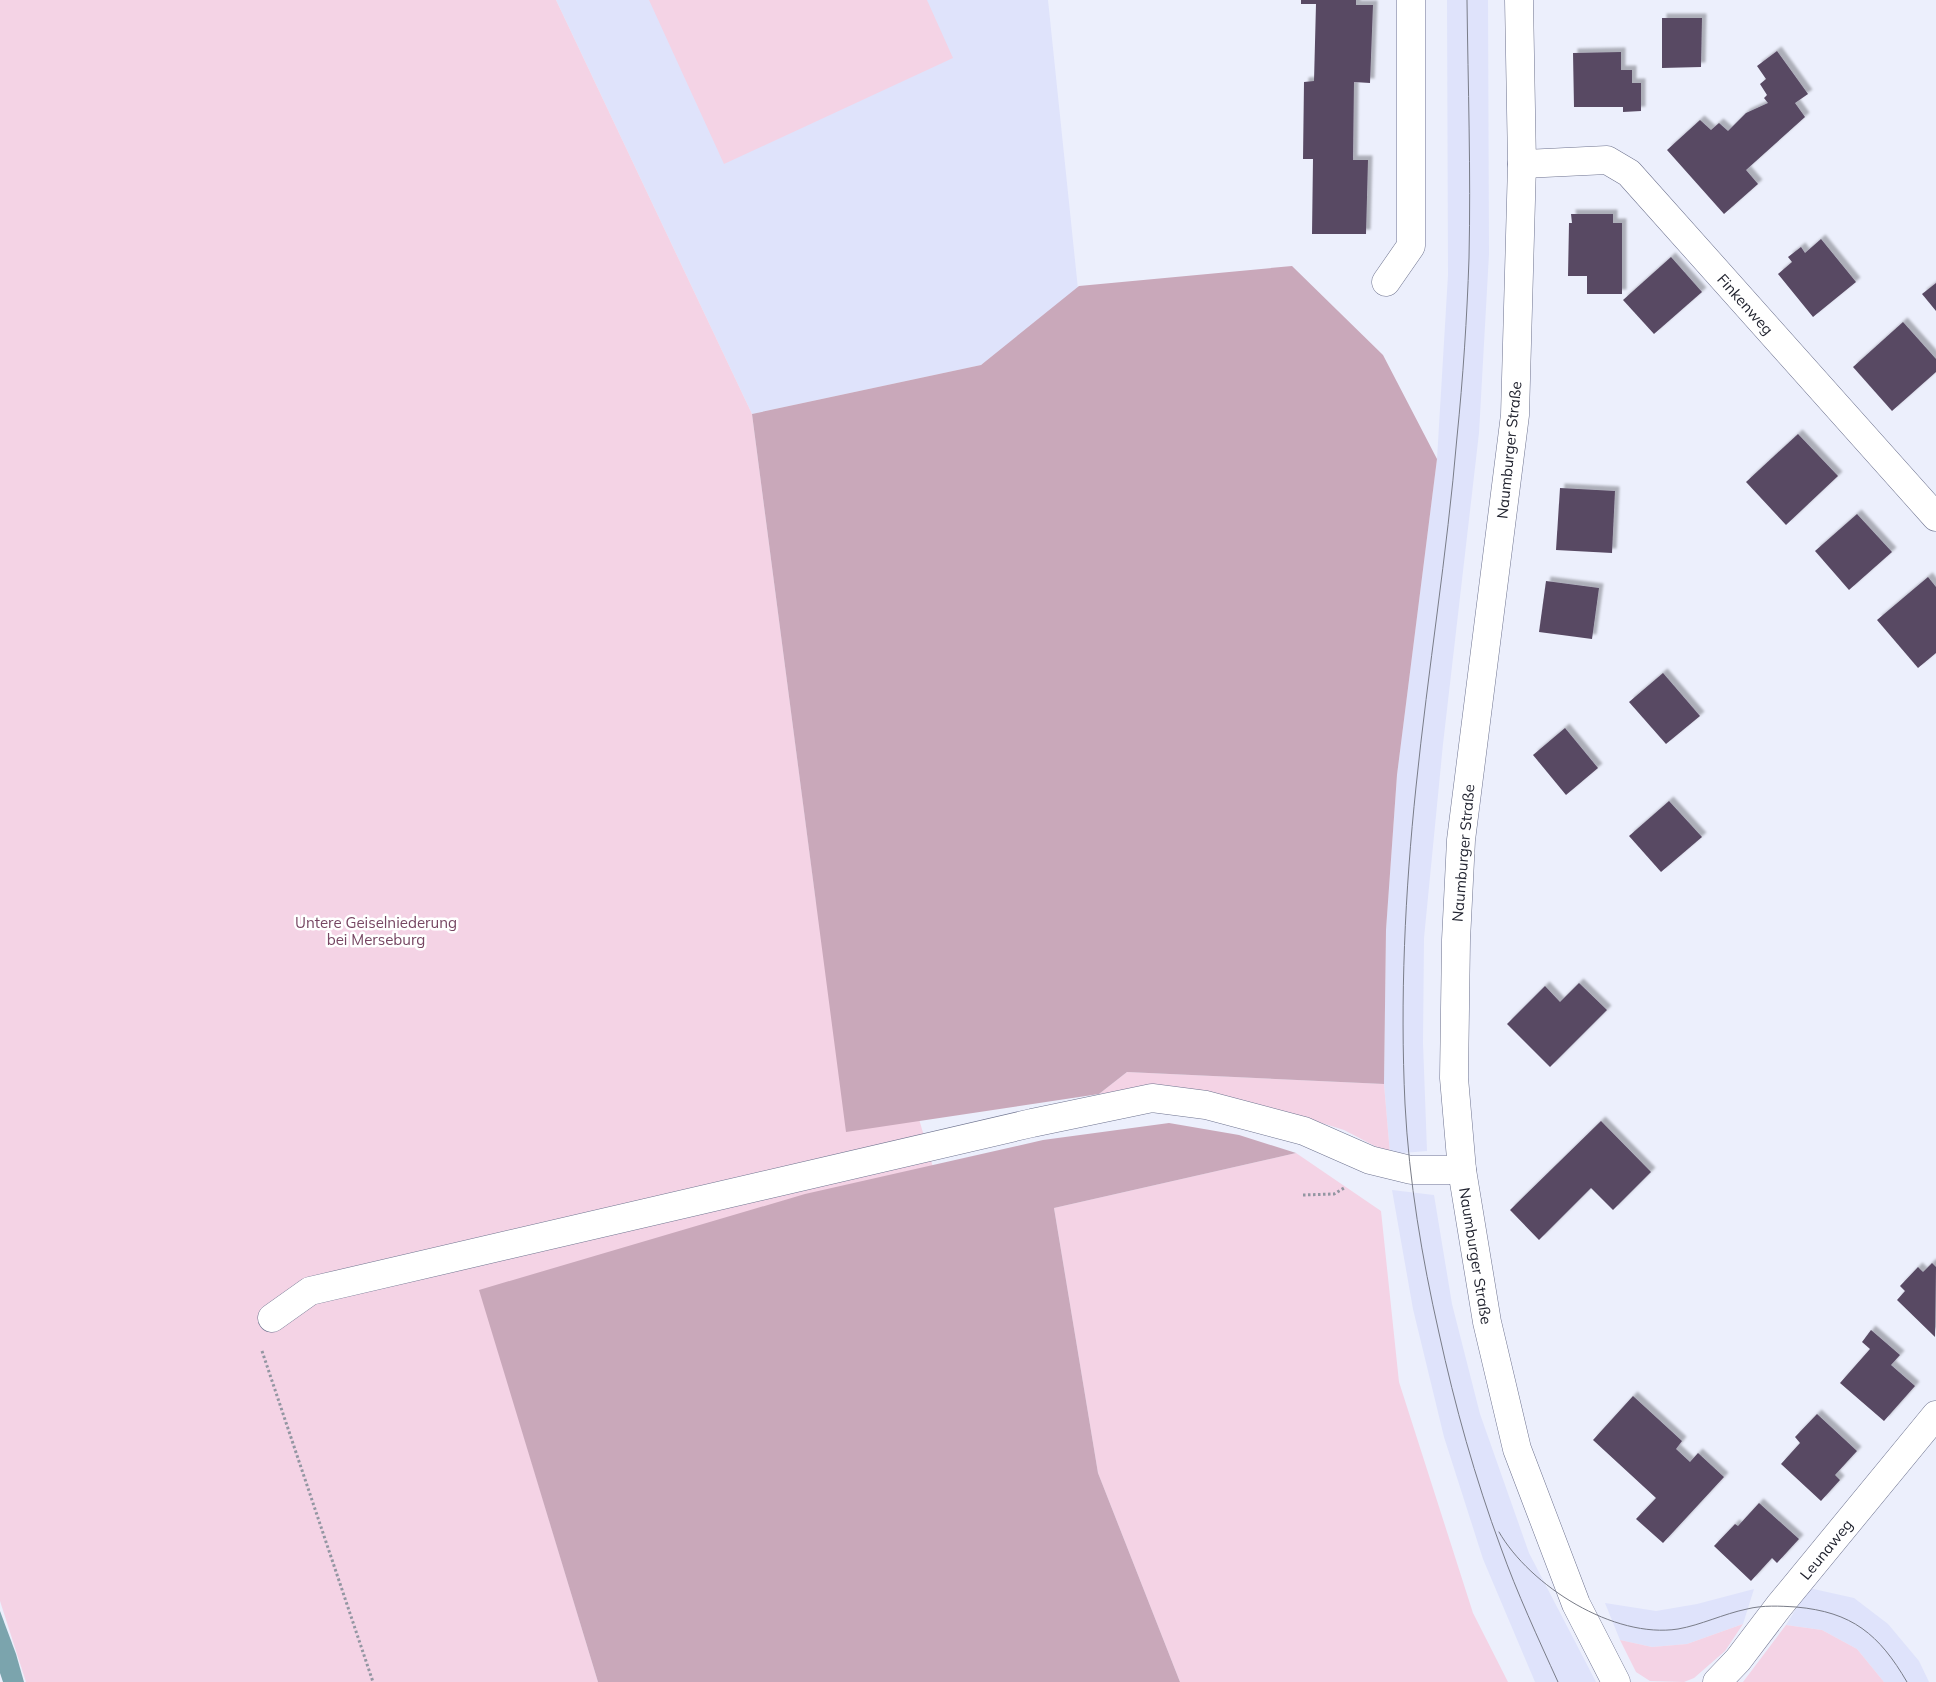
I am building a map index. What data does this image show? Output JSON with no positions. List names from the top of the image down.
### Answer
{
  "streets": {
    "street": ["Finkenweg", "Naumburger Straße", "Leunaweg"]
  },
  "crossings": [
    ["Finkenweg", "Naumburger Straße"]
  ],
  "parks": ["Untere Geiselniederung bei Merseburg"]
}
